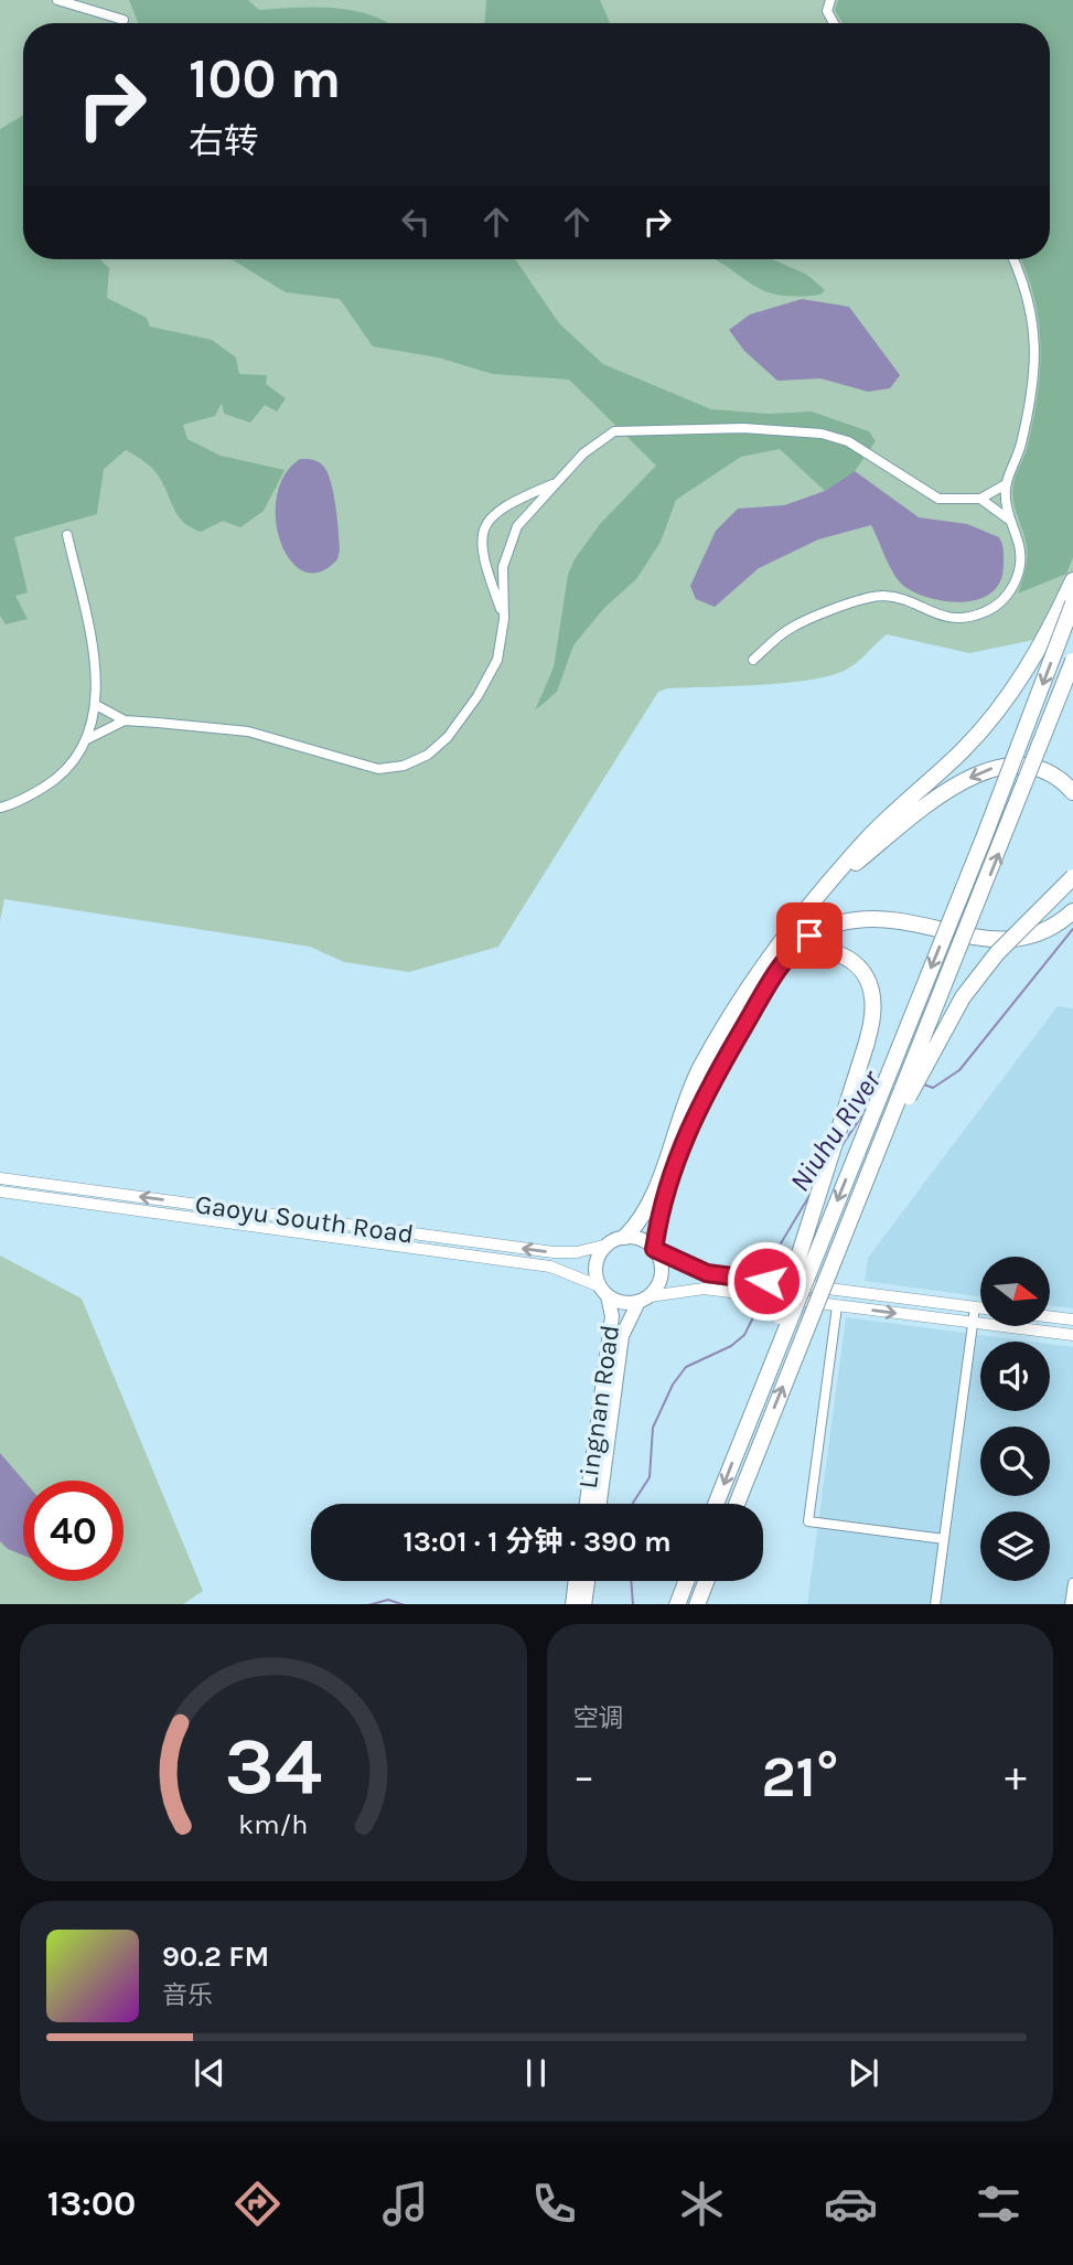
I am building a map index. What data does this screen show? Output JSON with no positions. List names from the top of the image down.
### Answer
{
  "streets": {
    "main road": ["Lingnan Road"],
    "street": ["Gaoyu South Road"]
  },
  "crossings": [
    ["Gaoyu South Road", "Lingnan Road"]
  ],
  "water": ["Niuhu River"],
  "north": "right",
  "page": {
    "turn": ["100 m", "右转"],
    "limit": "40",
    "trip": "13:01 · 1 分钟 · 390 m",
    "tile": "空调",
    "heat": ["−", "21°", "+"],
    "song": ["90.2 FM", "音乐"],
    "tabs": "13:00",
    "gauge": ["34", "km/h"]
  }
}
